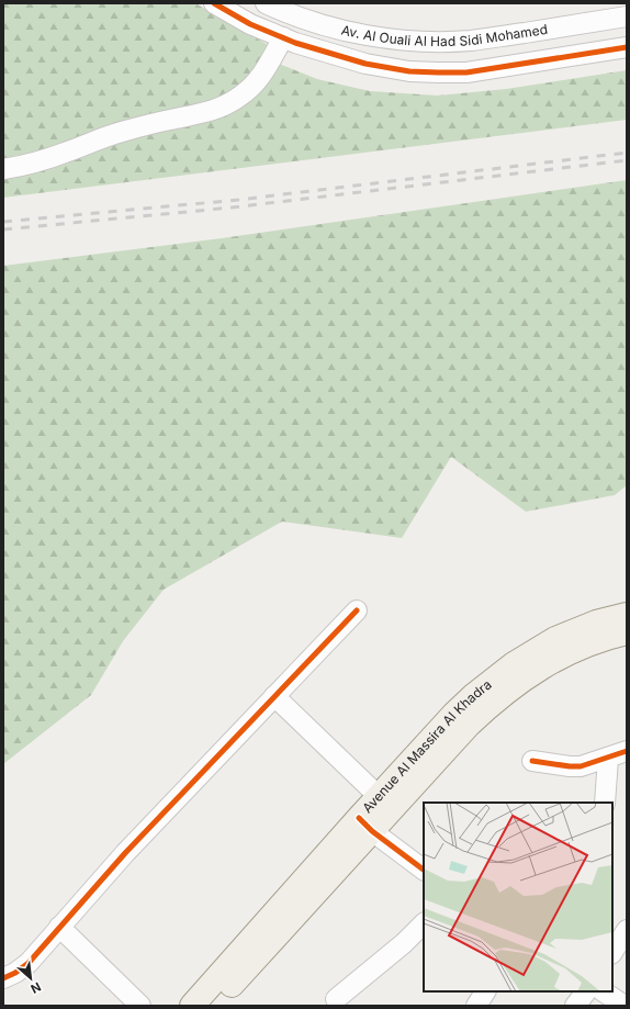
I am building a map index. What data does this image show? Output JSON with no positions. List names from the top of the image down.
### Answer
{
  "streets": {
    "main road": ["Avenue Al Massira Al Khadra"],
    "street": ["Av. Al Ouali Al Had Sidi Mohamed"]
  },
  "north": "bottom right"
}
